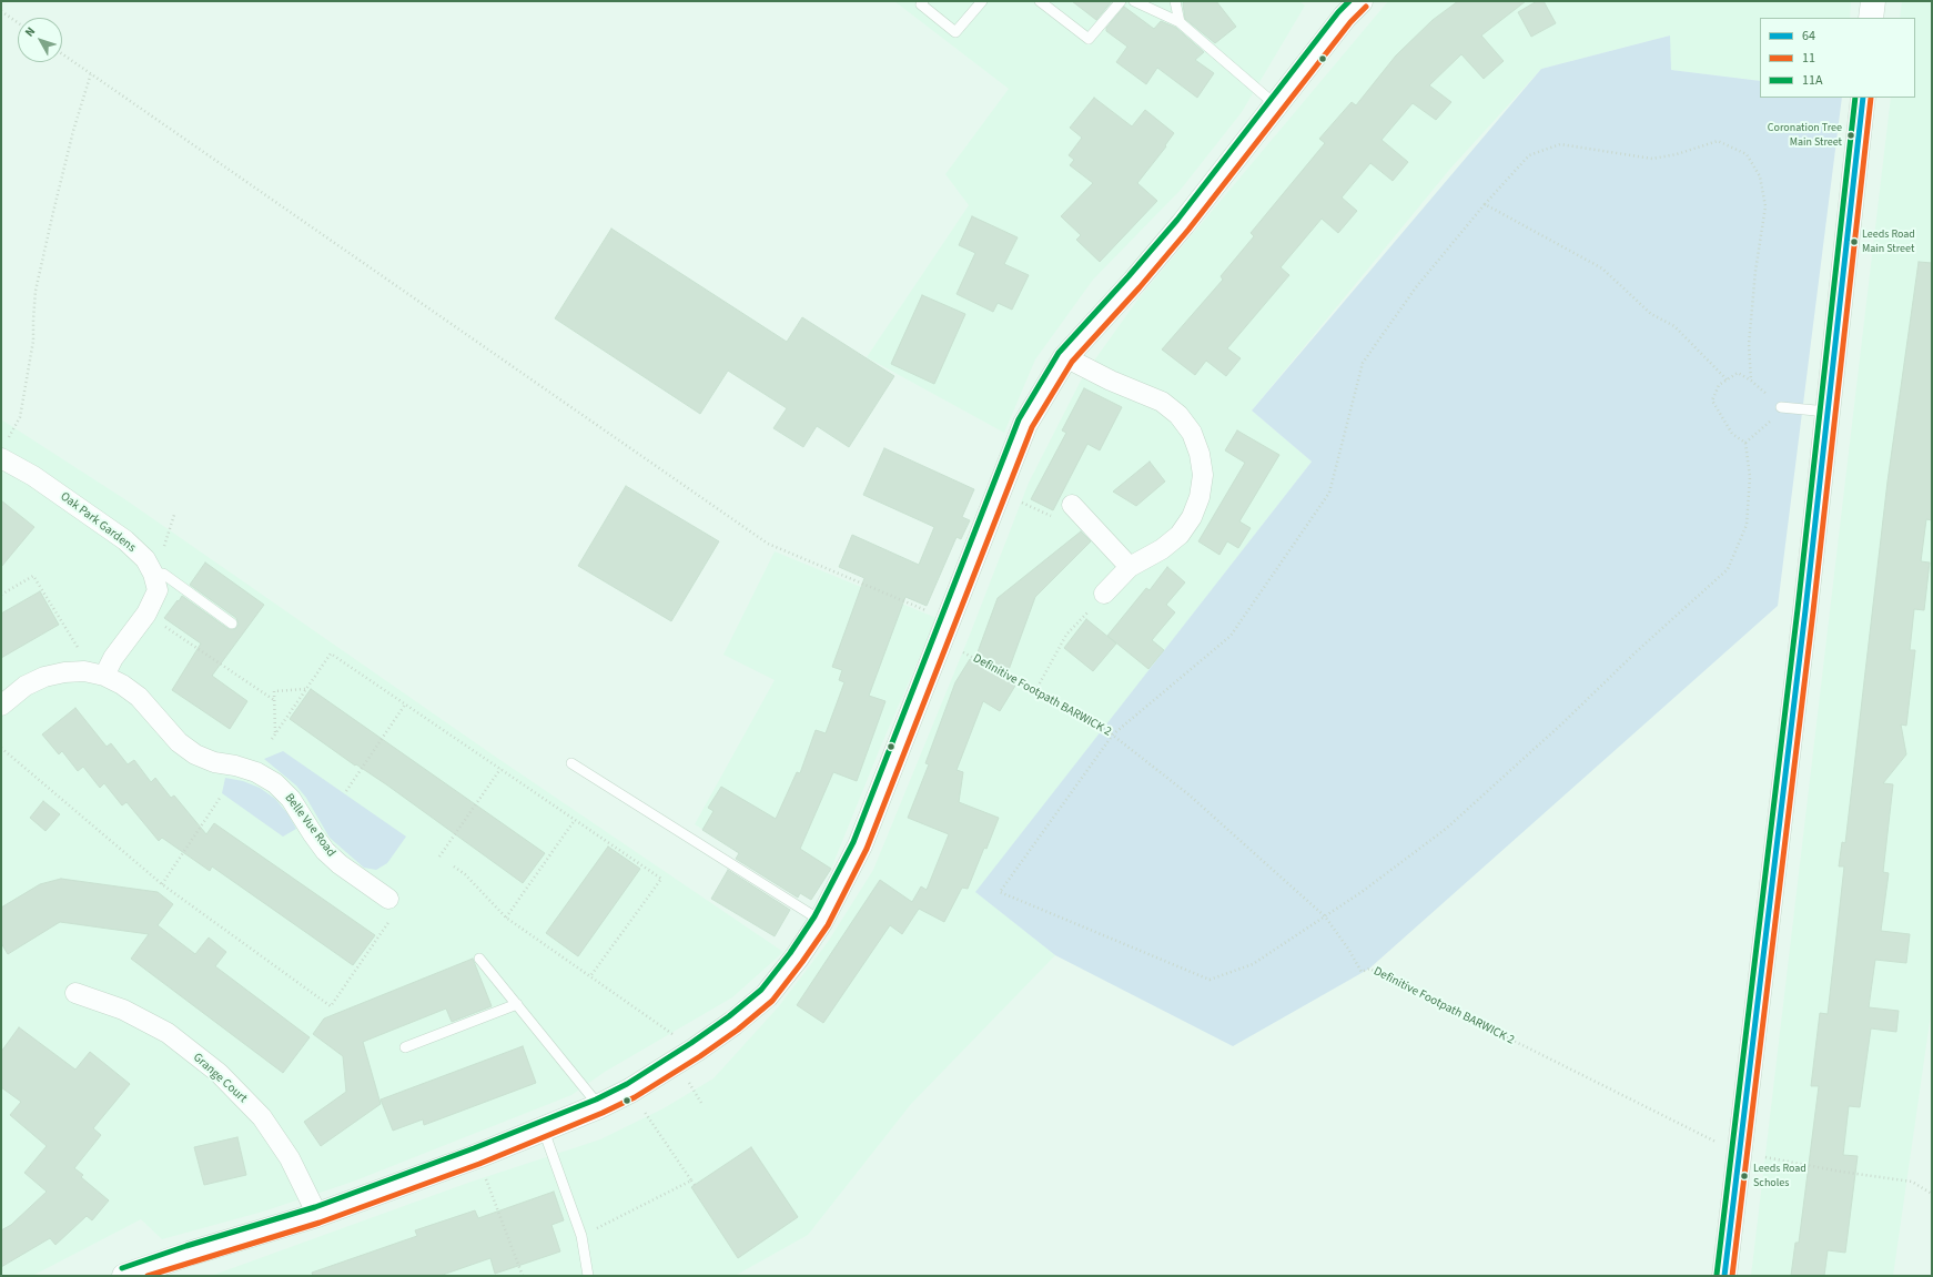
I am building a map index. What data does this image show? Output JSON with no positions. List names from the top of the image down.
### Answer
{
  "streets": {
    "street": ["Oak Park Gardens", "Belle Vue Road", "Grange Court"],
    "path": ["Definitive Footpath BARWICK 2"]
  },
  "places": ["Coronation Tree Main Street", "Leeds Road Main Street", "Leeds Road Scholes"],
  "lines": ["transit line 11A", "transit line 11", "transit line 64"],
  "legend": ["64", "11", "11A"],
  "north": "top left"
}
